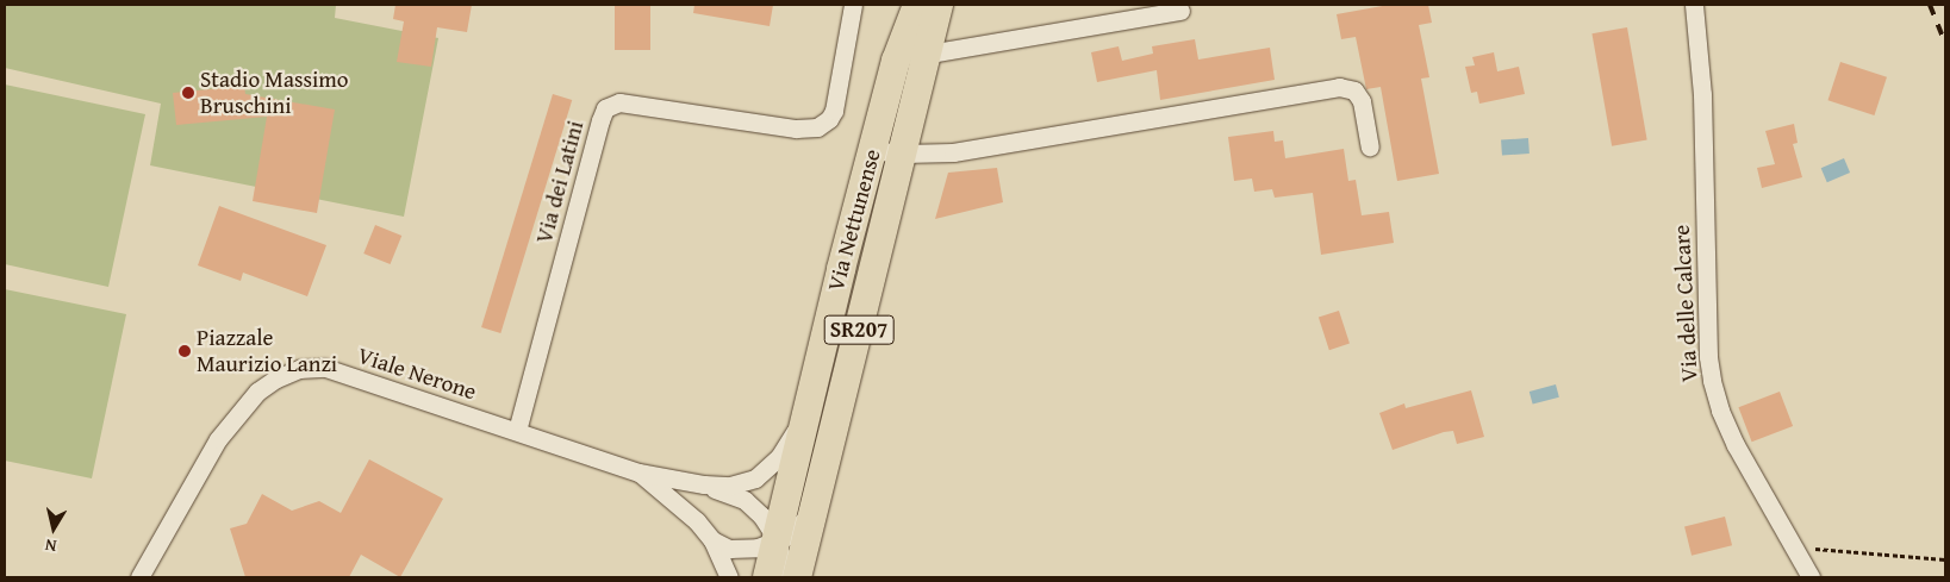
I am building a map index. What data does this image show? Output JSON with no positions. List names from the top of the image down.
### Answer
{
  "streets": {
    "main road": ["Via Nettunense", "SR207"],
    "street": ["Via dei Latini", "Via delle Calcare", "Viale Nerone"]
  },
  "crossings": [
    ["Via dei Latini", "Viale Nerone"],
    ["Via Nettunense", "Viale Nerone"]
  ],
  "places": ["Stadio Massimo Bruschini", "Piazzale Maurizio Lanzi"],
  "north": "bottom"
}
